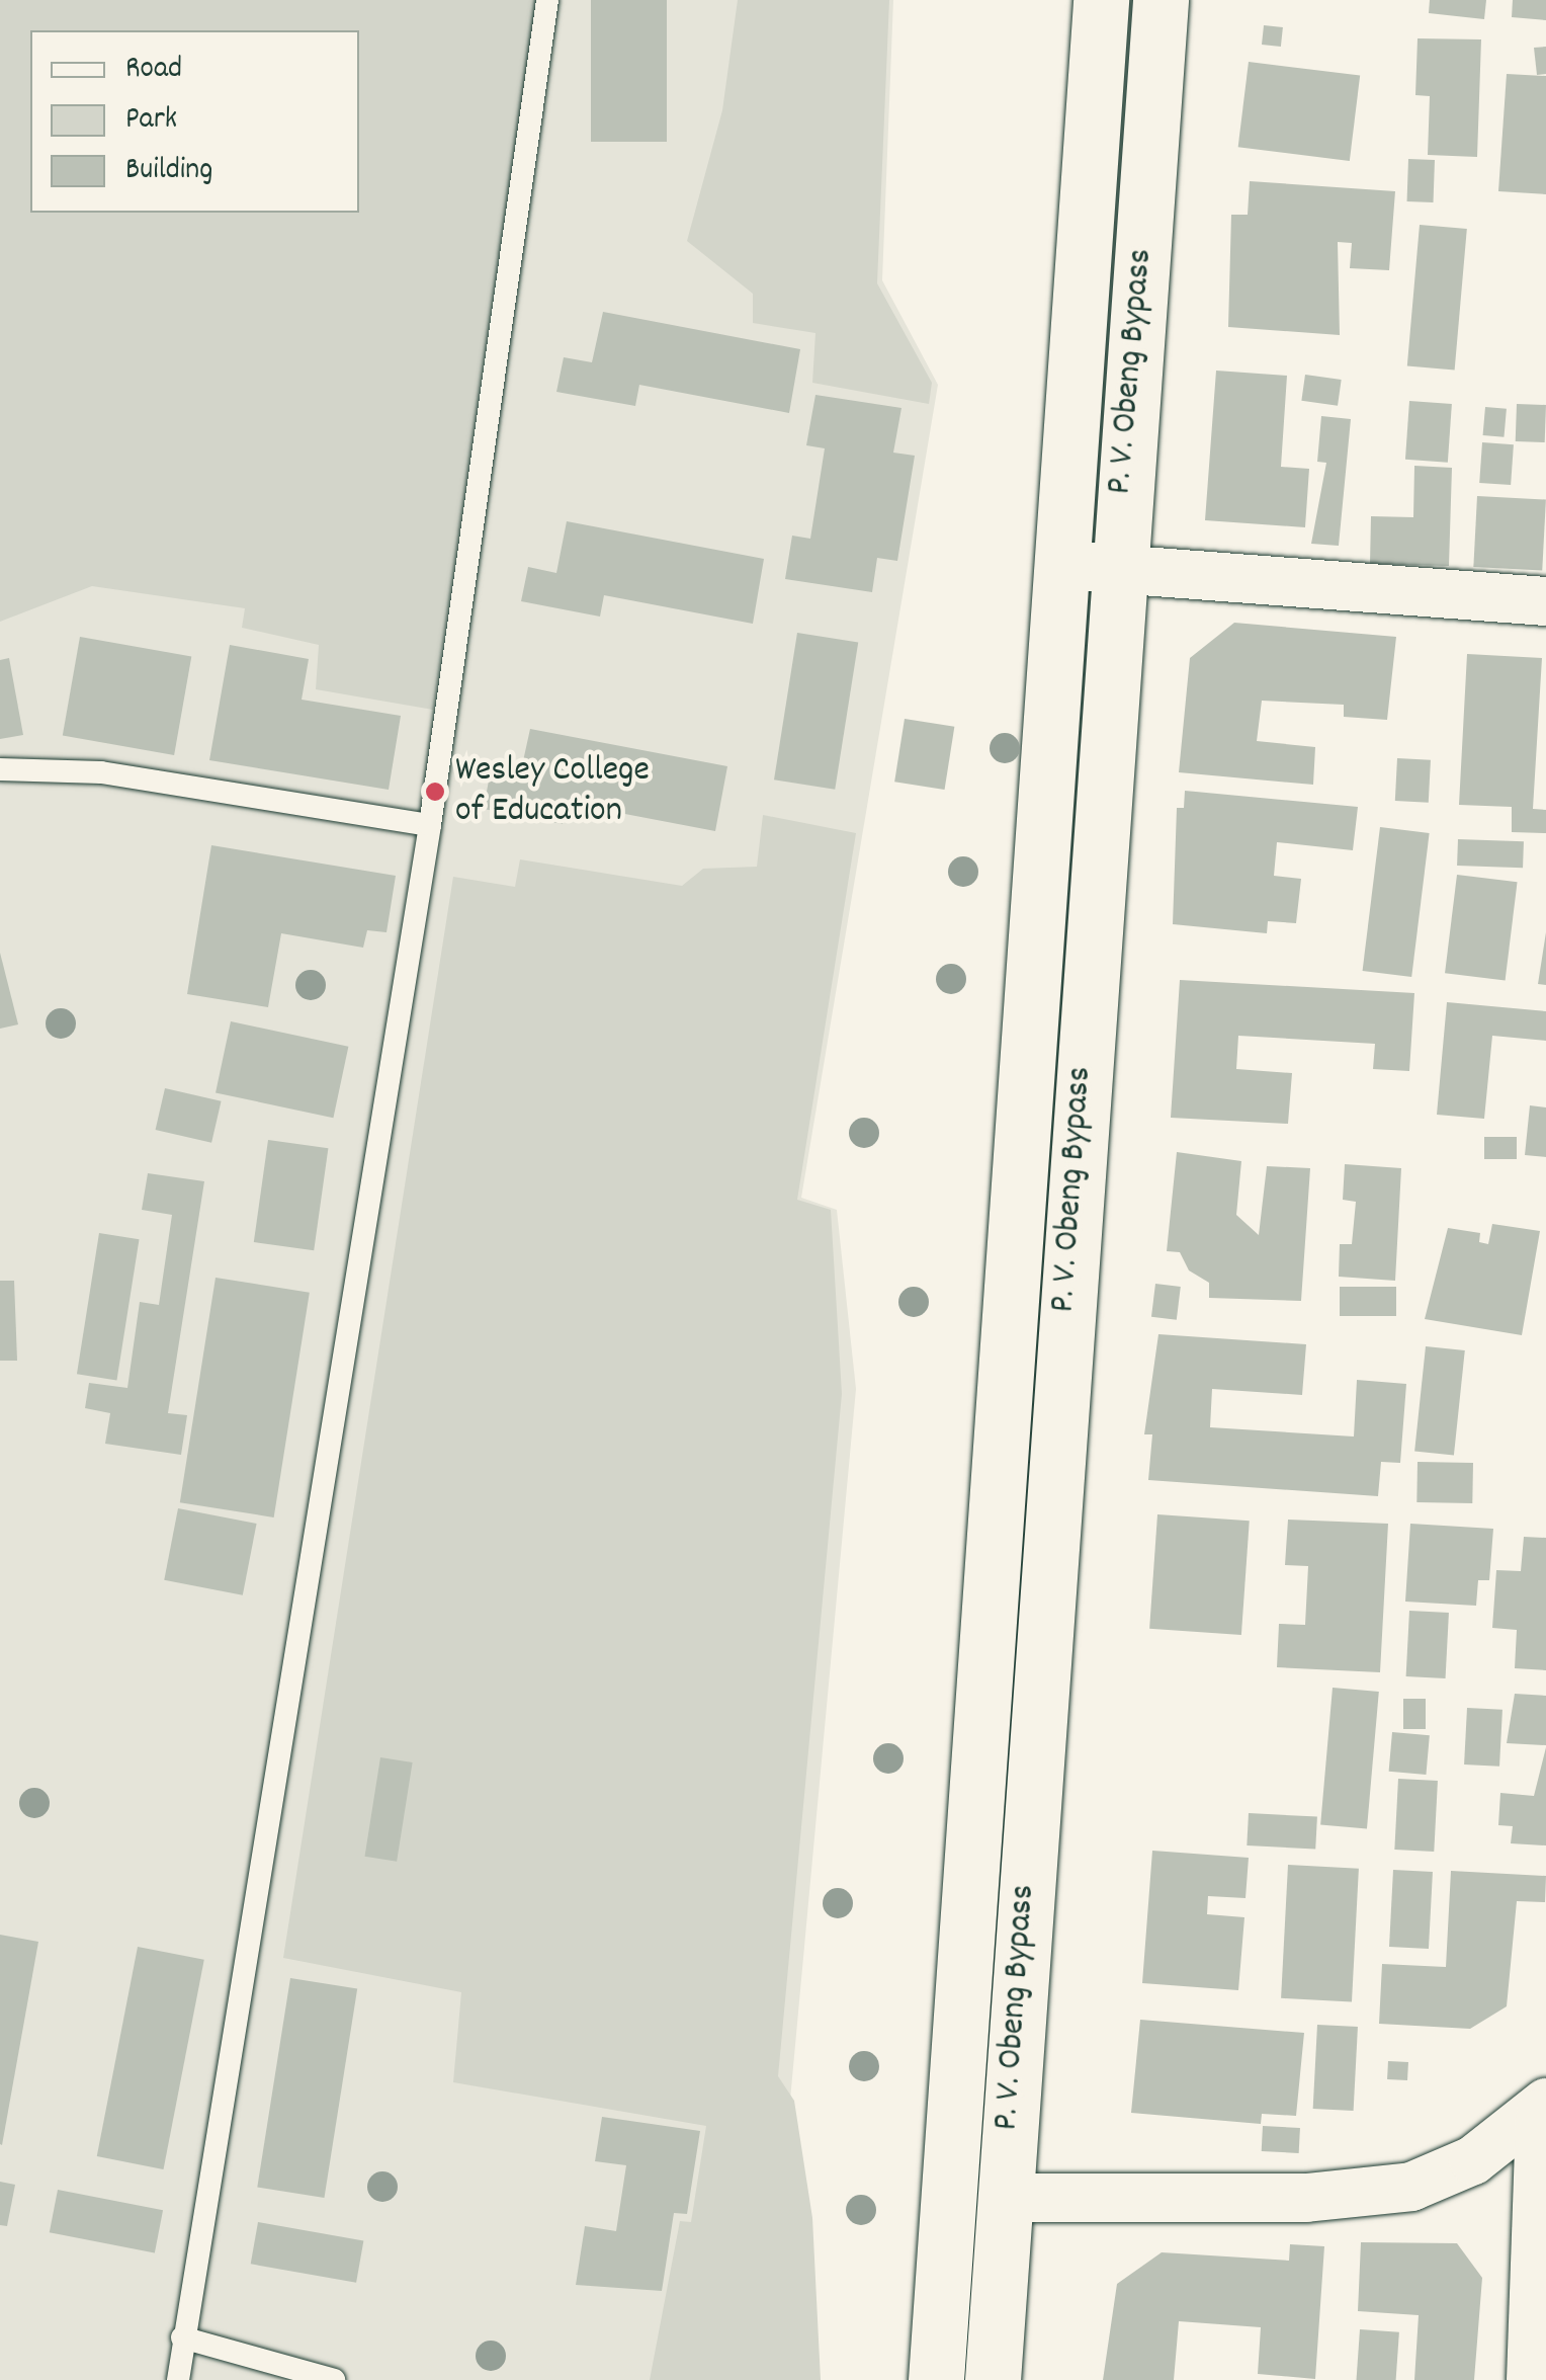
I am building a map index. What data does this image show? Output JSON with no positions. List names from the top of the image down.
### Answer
{
  "streets": {
    "highway": ["P. V. Obeng Bypass"]
  },
  "places": ["Wesley College of Education"],
  "legend": ["Road", "Park", "Building"]
}
